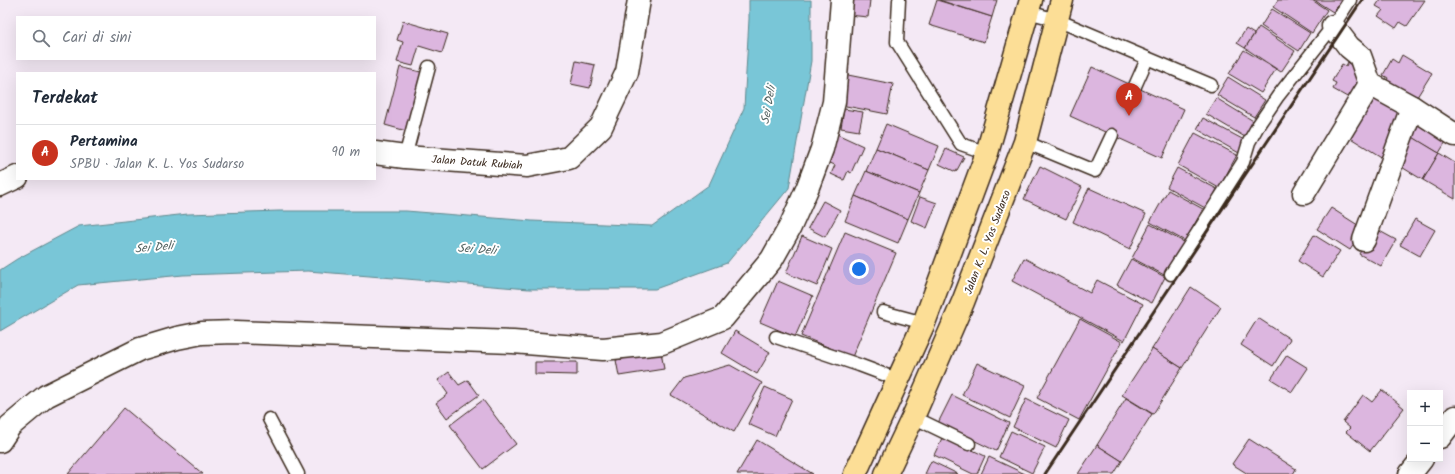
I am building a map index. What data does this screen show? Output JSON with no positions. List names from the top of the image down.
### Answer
{
  "streets": {
    "highway": ["Jalan K. L. Yos Sudarso"],
    "street": ["Jalan Datuk Rubiah"]
  },
  "water": ["Sei Deli"],
  "page": {
    "search": "Cari di sini",
    "heading": "Terdekat",
    "pins": "A",
    "list": [
      {
        "mark": "A",
        "name": "Pertamina",
        "note": "SPBU · Jalan K. L. Yos Sudarso",
        "value": "90 m"
      }
    ],
    "map_buttons": ["+", "−"]
  }
}
